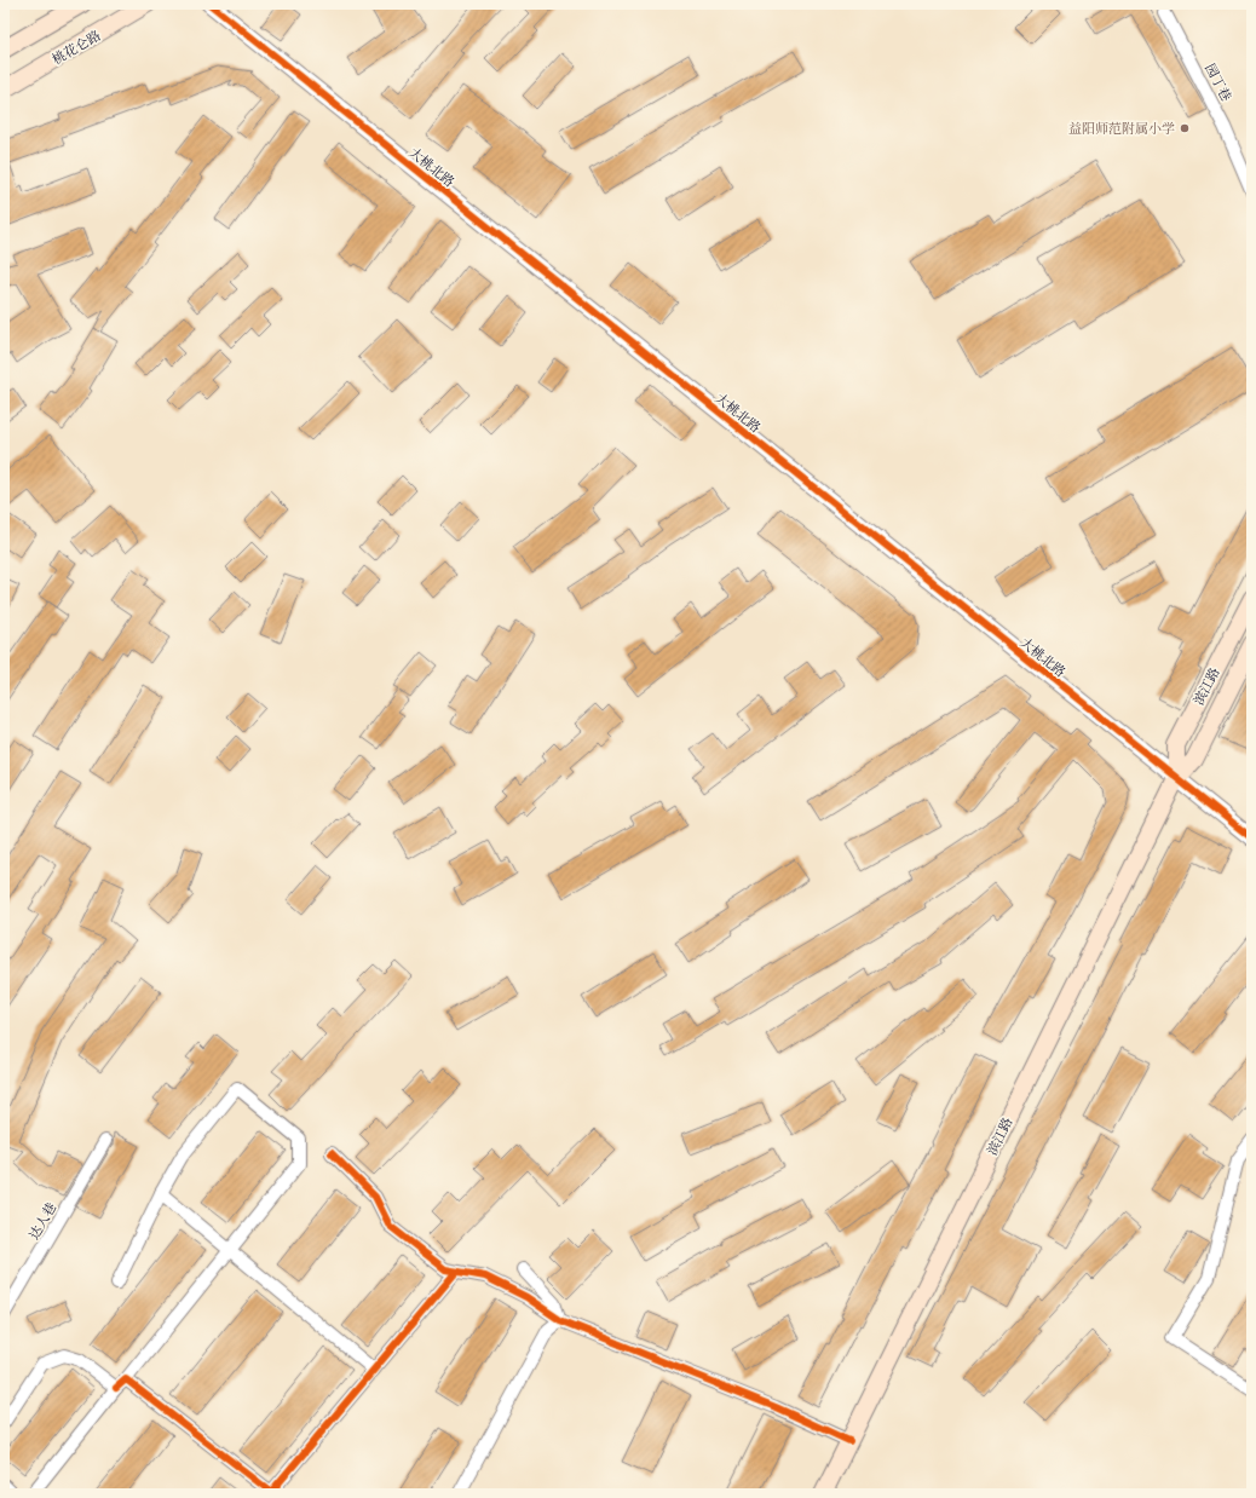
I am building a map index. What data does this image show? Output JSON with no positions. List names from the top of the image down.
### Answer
{
  "streets": {
    "main road": ["桃花仑路", "滨江路"],
    "street": ["园丁巷", "大桃北路", "达人巷"]
  },
  "crossings": [
    ["大桃北路", "滨江路"]
  ],
  "places": ["益阳师范附属小学"]
}
